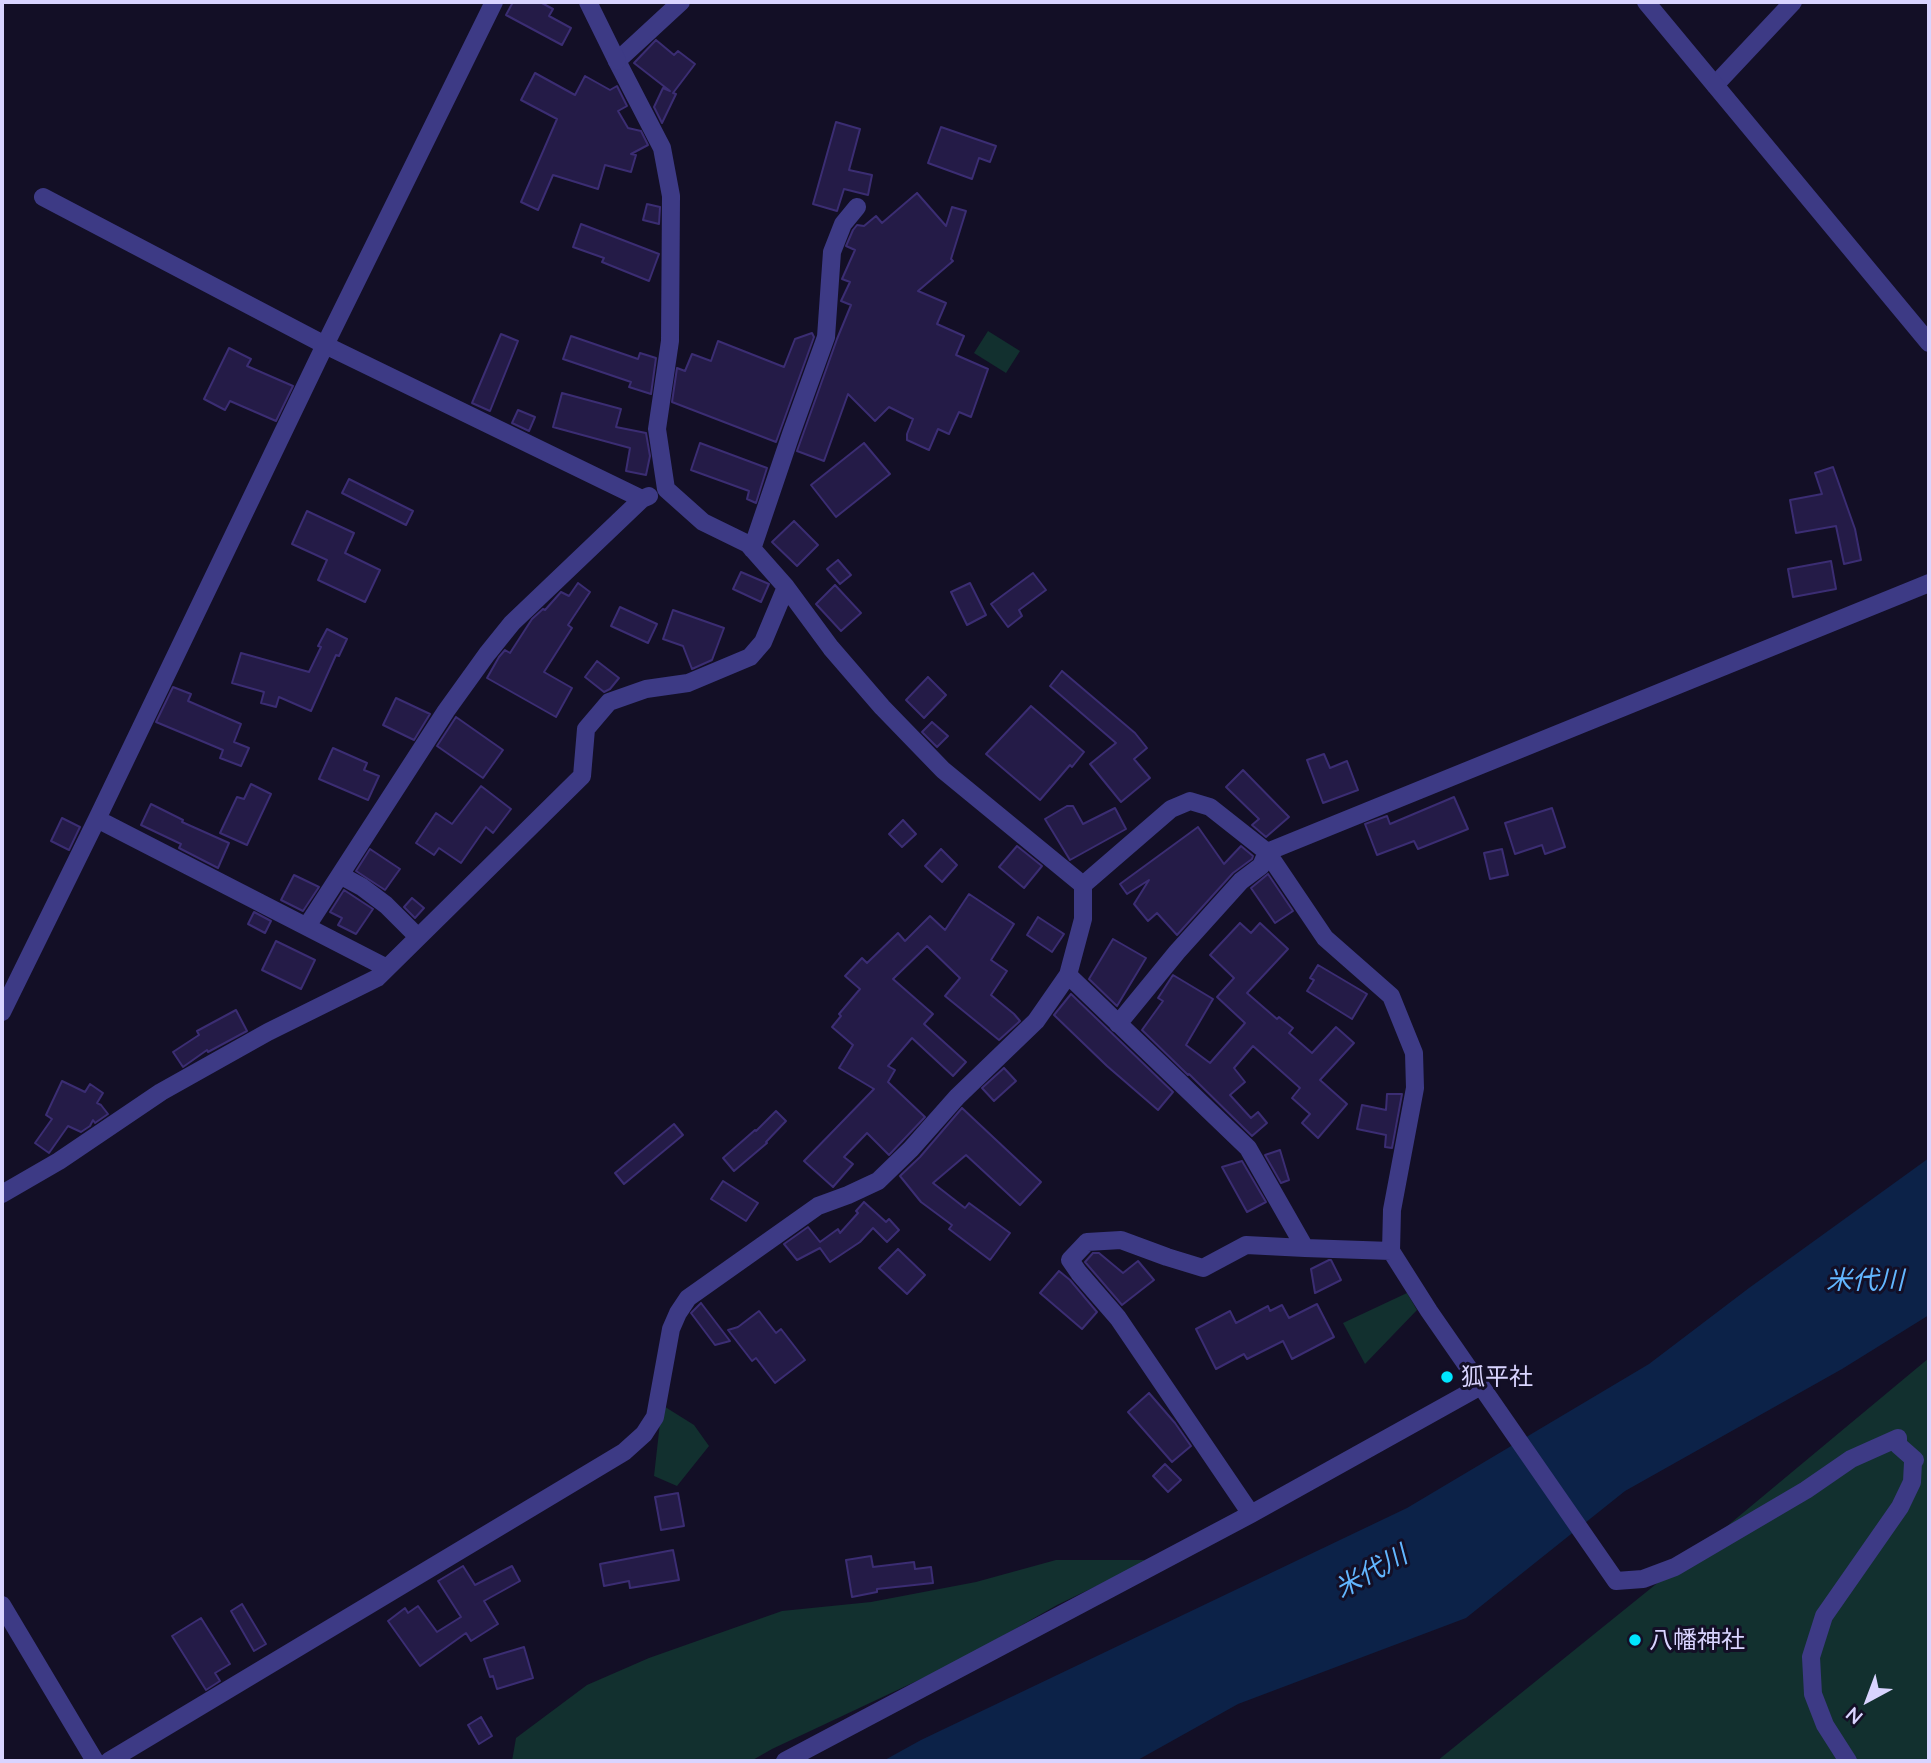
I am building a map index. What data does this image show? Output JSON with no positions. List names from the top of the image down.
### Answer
{
  "water": ["米代川"],
  "places": ["狐平社", "八幡神社"],
  "north": "bottom left"
}
